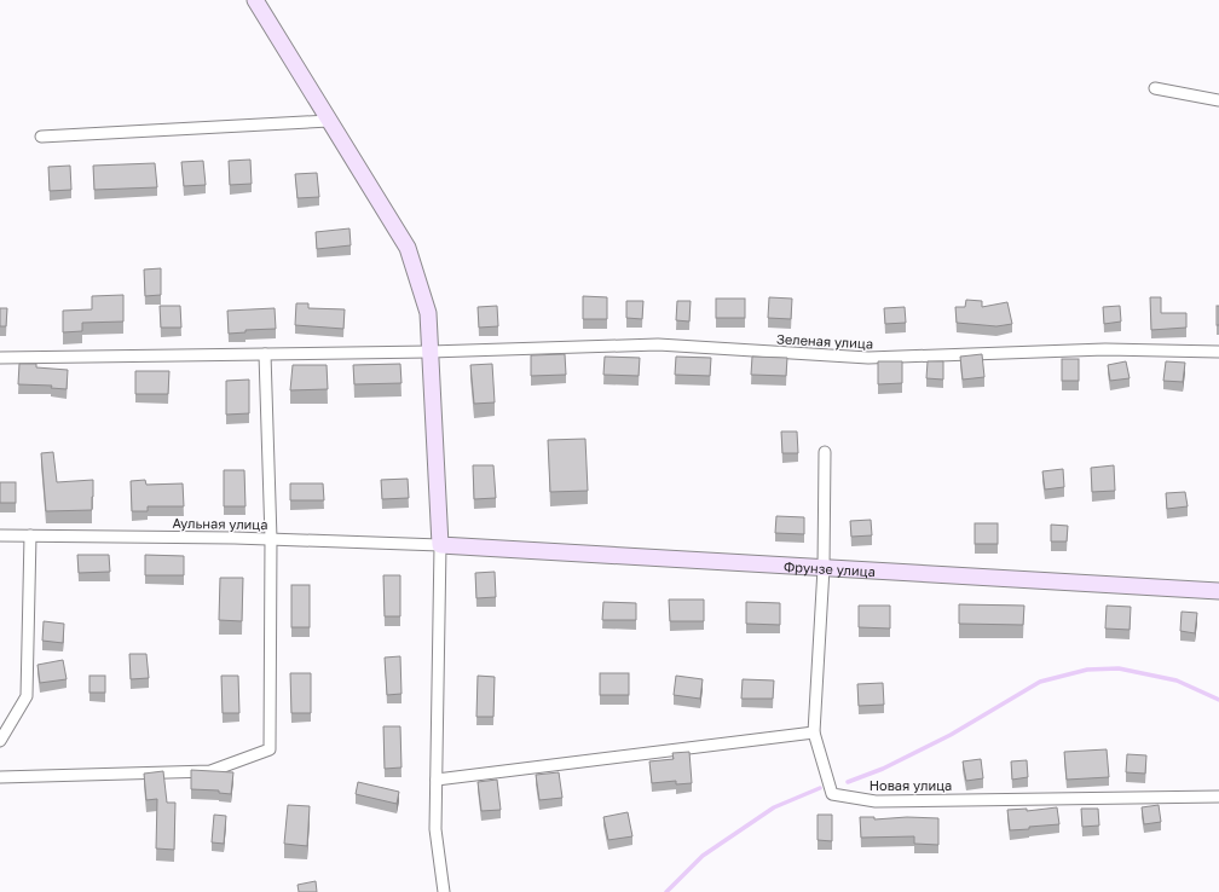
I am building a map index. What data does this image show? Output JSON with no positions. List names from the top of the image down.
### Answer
{
  "streets": {
    "street": [
      "Зеленая улица",
      "Аульная улица",
      "Фрунзе улица",
      "Новая улица"
    ]
  },
  "crossings": [
    ["Аульная улица", "Фрунзе улица"],
    ["Фрунзе улица", "Новая улица"]
  ]
}
